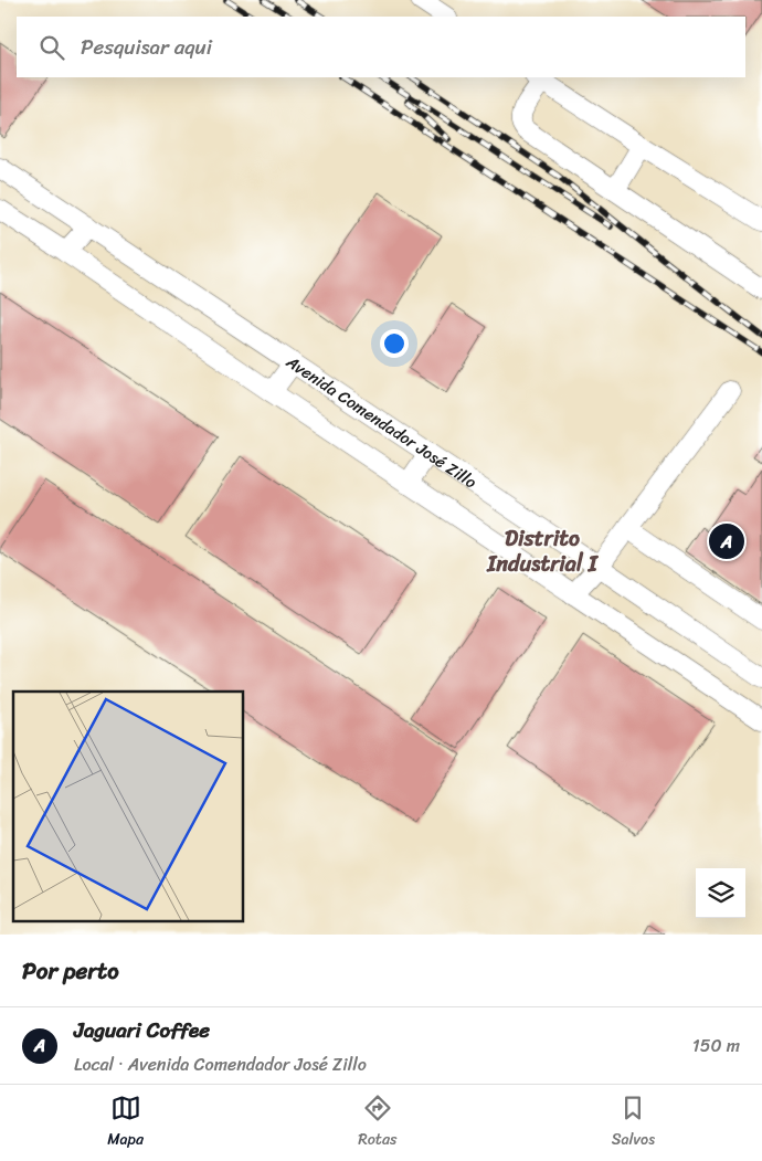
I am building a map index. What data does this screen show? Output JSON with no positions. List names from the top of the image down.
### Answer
{
  "streets": {
    "street": ["Avenida Comendador José Zillo"]
  },
  "districts": ["Distrito Industrial I"],
  "page": {
    "search": "Pesquisar aqui",
    "pins": "A",
    "heading": "Por perto",
    "list": [
      {
        "mark": "A",
        "name": "Jaguari Coffee",
        "note": "Local · Avenida Comendador José Zillo",
        "value": "150 m"
      }
    ],
    "nav": ["Mapa", "Rotas", "Salvos"]
  }
}
